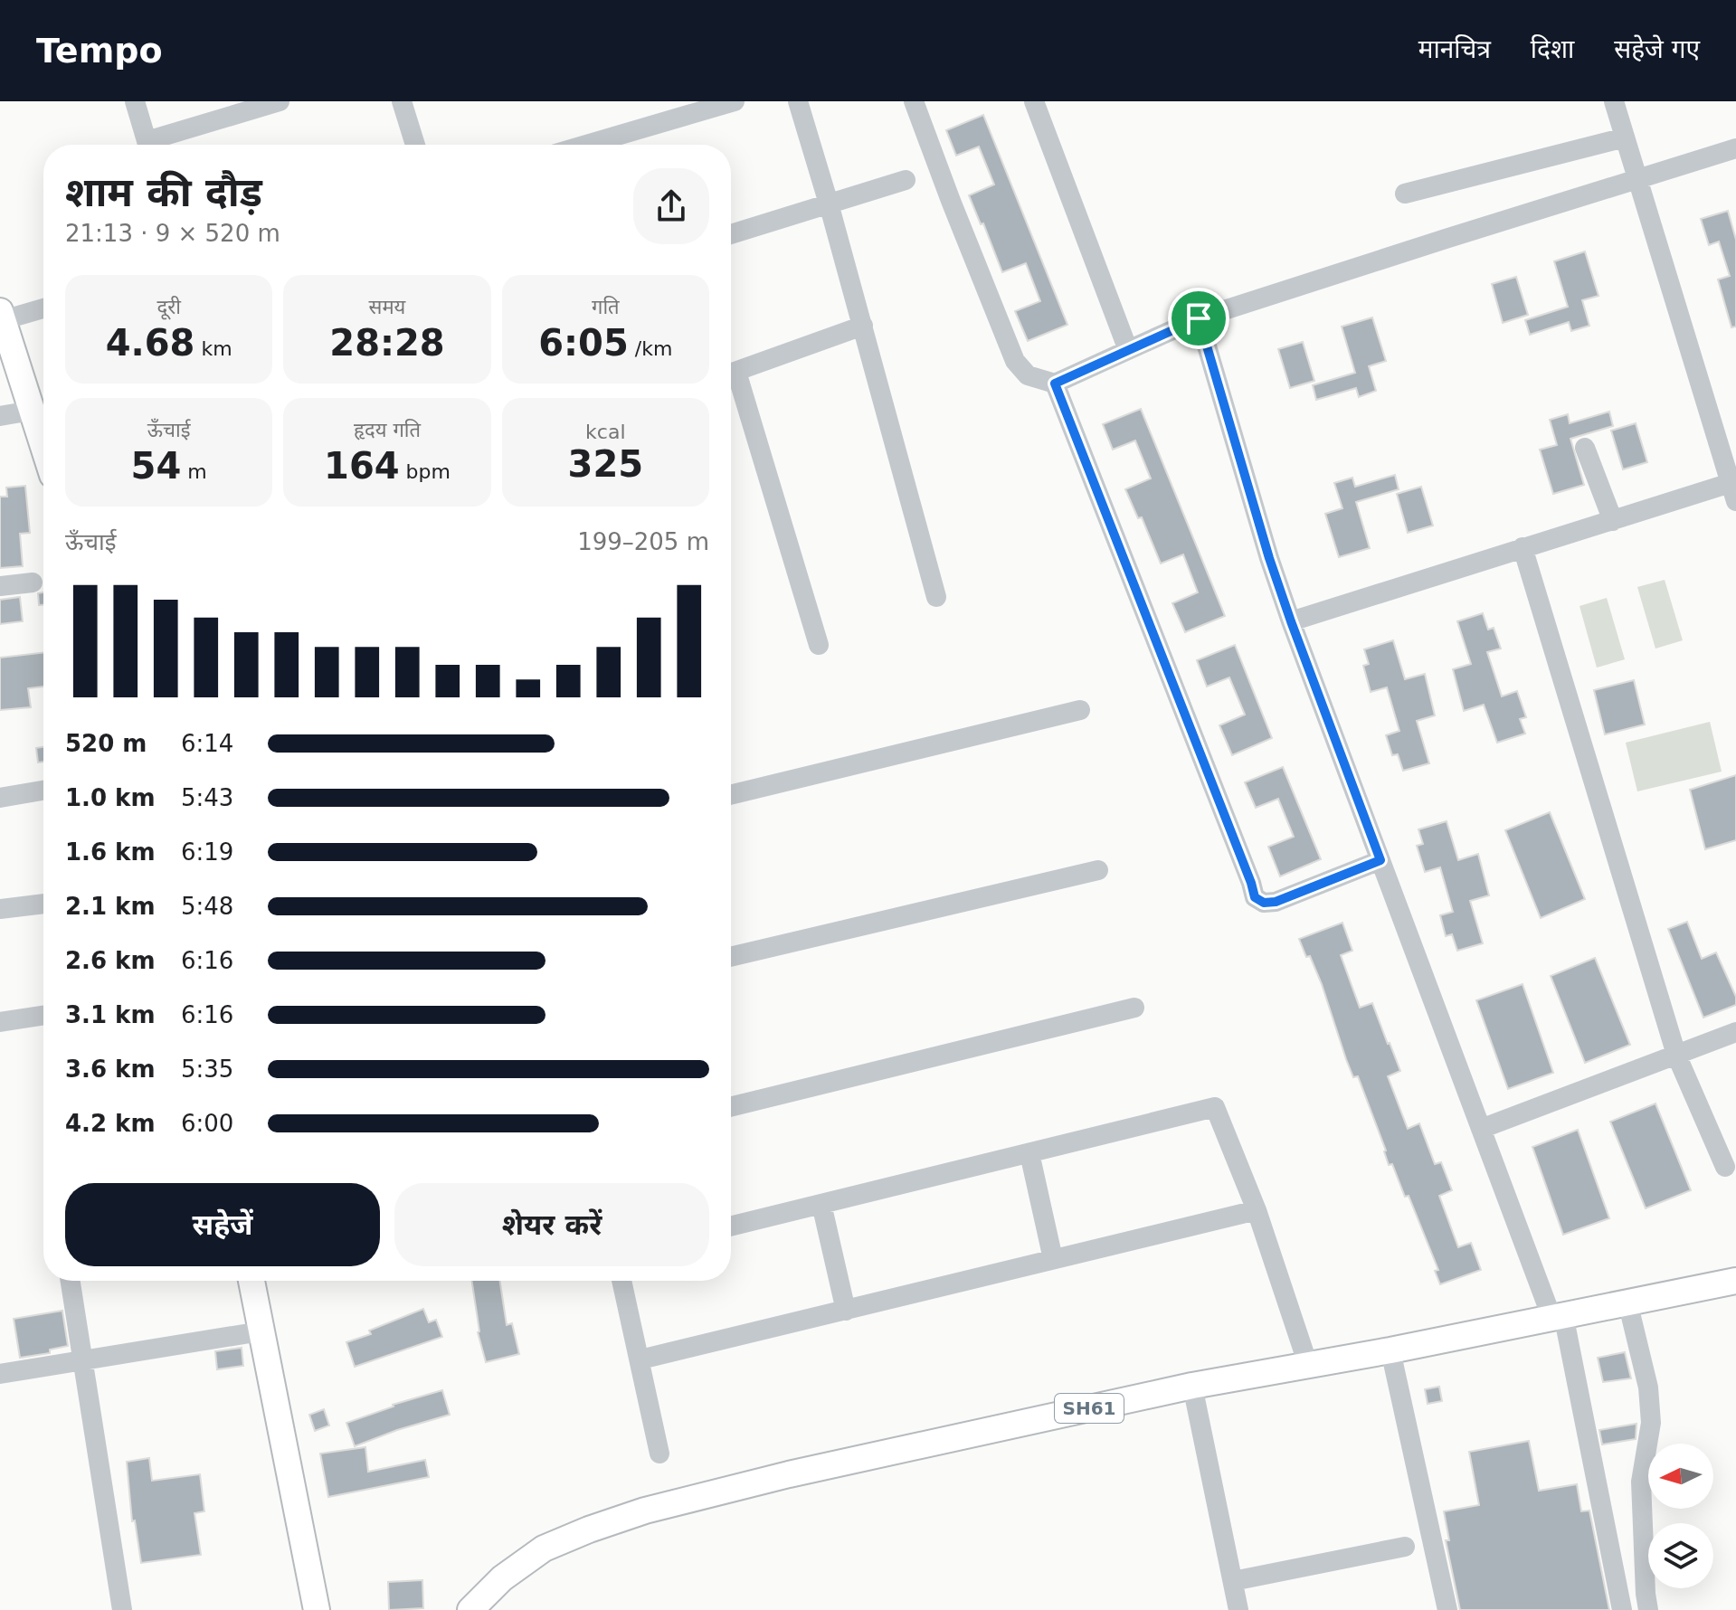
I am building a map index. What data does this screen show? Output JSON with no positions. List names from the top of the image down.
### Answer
{
  "streets": {
    "main road": ["SH61"]
  },
  "north": "left",
  "page": {
    "header": "Tempo",
    "nav": ["मानचित्र", "दिशा", "सहेजे गए"],
    "heading": ["शाम की दौड़", "21:13 · 9 × 520 m"],
    "stats": [
      ["दूरी", "4.68 km"],
      ["समय", "28:28"],
      ["गति", "6:05 /km"],
      ["ऊँचाई", "54 m"],
      ["हृदय गति", "164 bpm"],
      ["kcal", "325"]
    ],
    "chart": ["ऊँचाई", "199–205 m"],
    "list": [
      {
        "name": "520 m",
        "note": "6:14"
      },
      {
        "name": "1.0 km",
        "note": "5:43"
      },
      {
        "name": "1.6 km",
        "note": "6:19"
      },
      {
        "name": "2.1 km",
        "note": "5:48"
      },
      {
        "name": "2.6 km",
        "note": "6:16"
      },
      {
        "name": "3.1 km",
        "note": "6:16"
      },
      {
        "name": "3.6 km",
        "note": "5:35"
      },
      {
        "name": "4.2 km",
        "note": "6:00"
      }
    ],
    "buttons": ["सहेजें", "शेयर करें"]
  }
}
